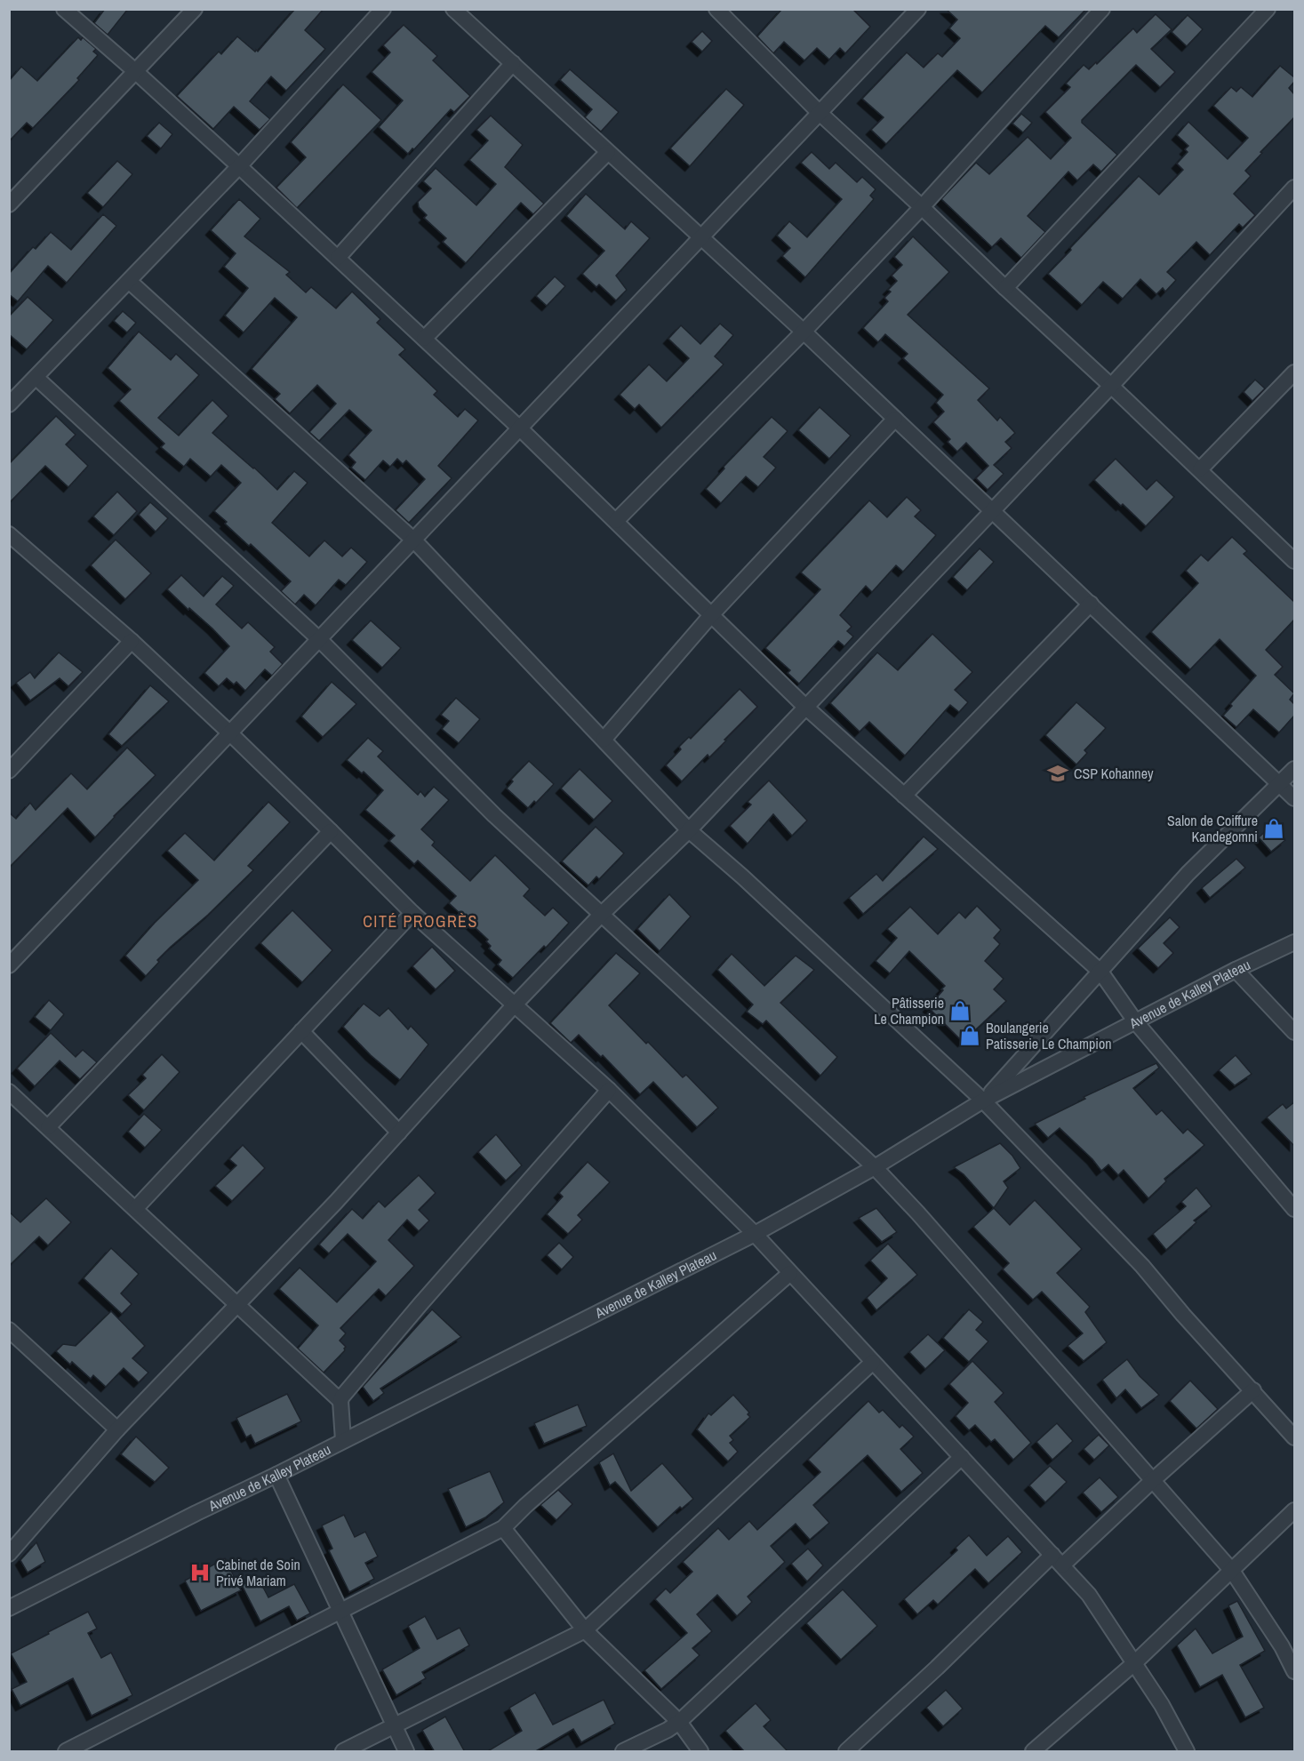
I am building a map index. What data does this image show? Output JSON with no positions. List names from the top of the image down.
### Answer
{
  "streets": {
    "street": ["Avenue de Kalley Plateau"]
  },
  "districts": ["CITÉ PROGRÈS"],
  "places": {
    "school or university": ["CSP Kohanney"],
    "shop": ["Salon de Coiffure Kandegomni", "Pâtisserie Le Champion", "Boulangerie Patisserie Le Champion"],
    "hospital": ["Cabinet de Soin Privé Mariam"]
  }
}
